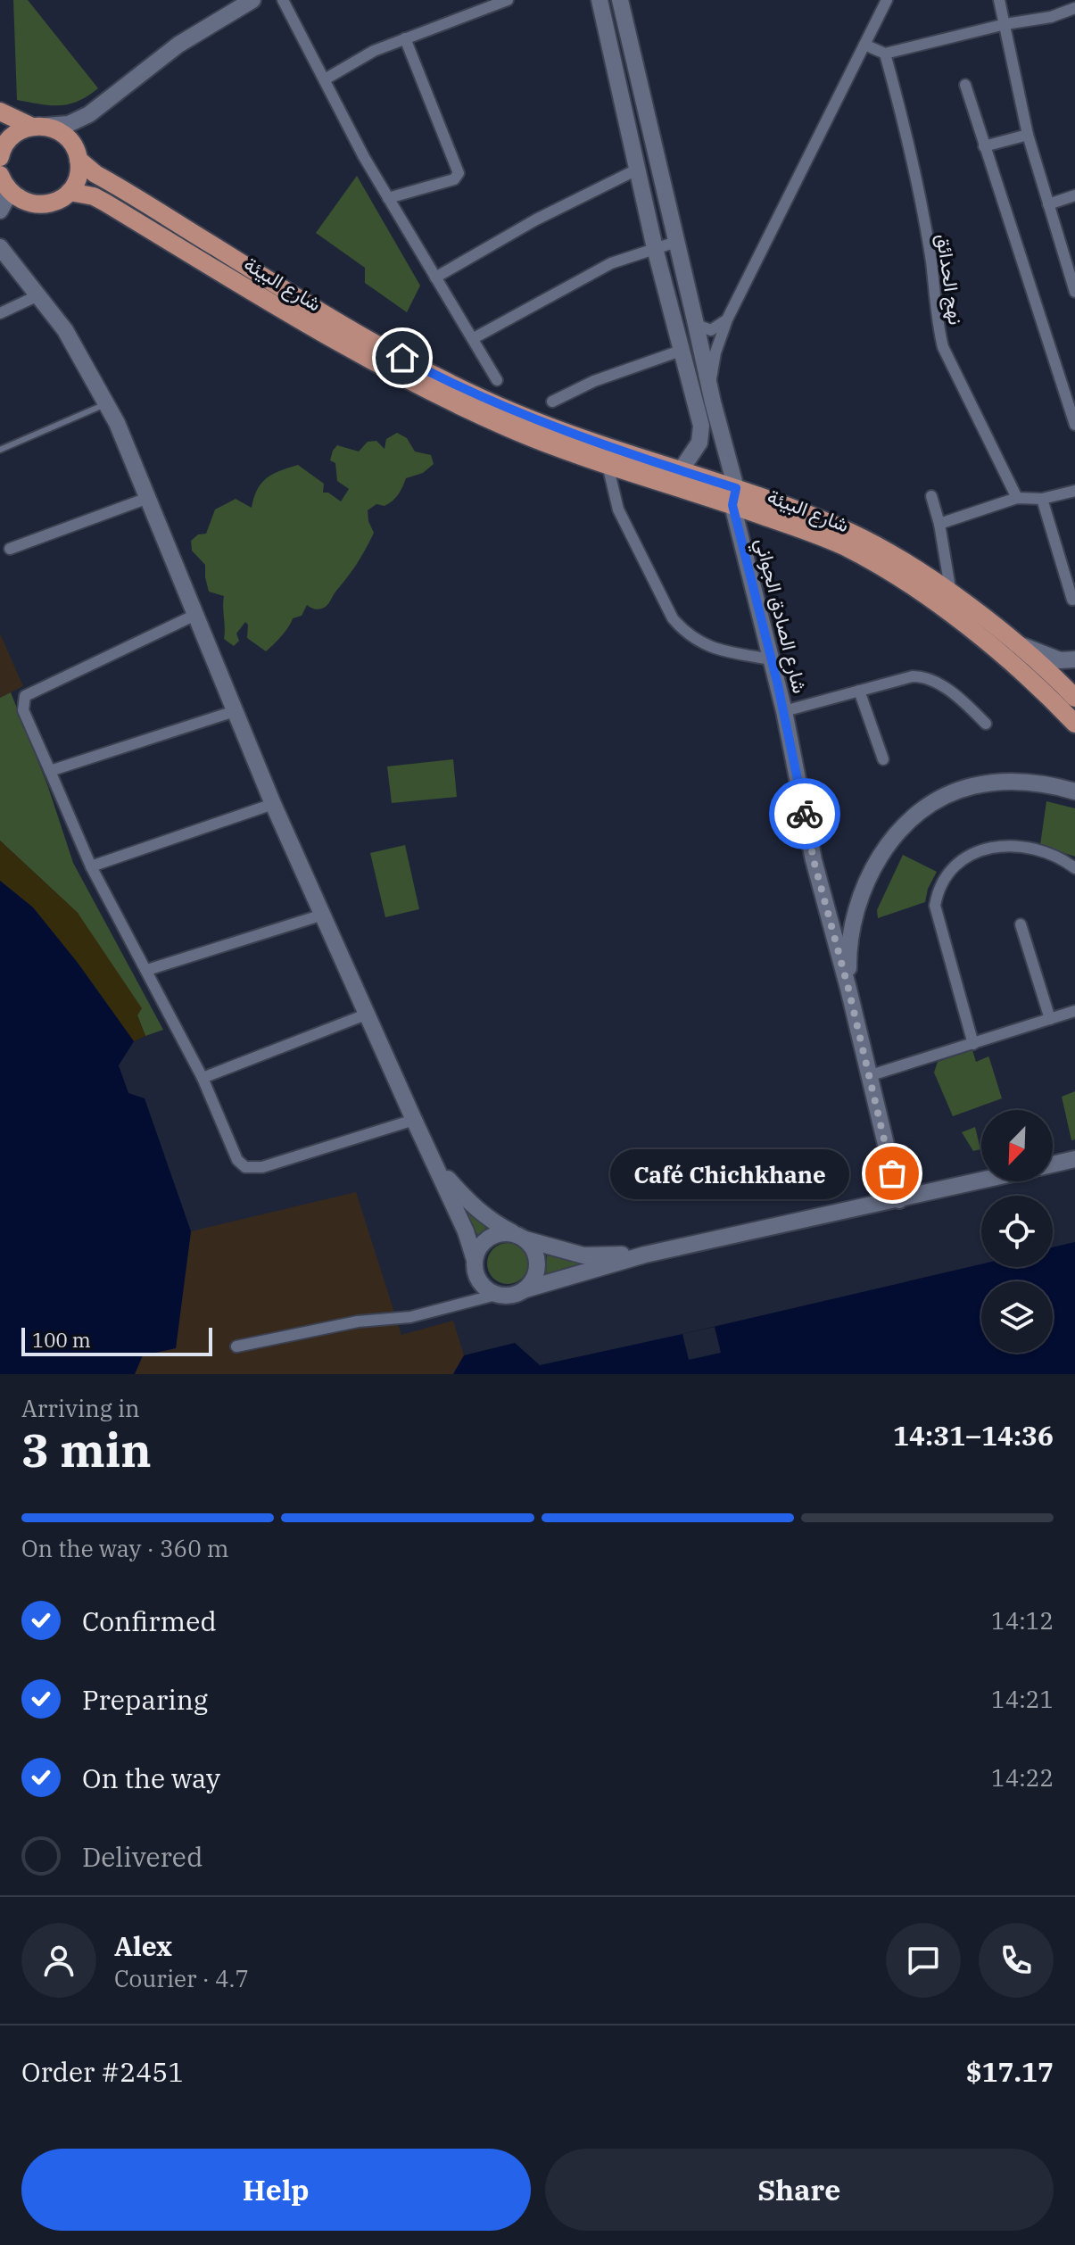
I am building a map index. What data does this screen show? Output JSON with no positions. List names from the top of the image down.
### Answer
{
  "streets": {
    "main road": ["شارع البيئة"],
    "street": ["نهج الحدائق", "شارع الصادق الجواني"]
  },
  "crossings": [
    ["شارع البيئة", "شارع الصادق الجواني"]
  ],
  "places": ["Café Chichkhane"],
  "scale_bar": "100 m",
  "north": "bottom left",
  "page": {
    "bubble": "Café Chichkhane",
    "scale": "100 m",
    "heading": ["3 min", "Arriving in", "14:31–14:36"],
    "panel": [
      "Alex",
      "Courier · 4.7",
      "Order #2451",
      "$17.17"
    ],
    "bar": "On the way · 360 m",
    "list": [
      ["Confirmed", "14:12"],
      ["Preparing", "14:21"],
      ["On the way", "14:22"],
      "Delivered"
    ],
    "buttons": ["Help", "Share"]
  }
}
